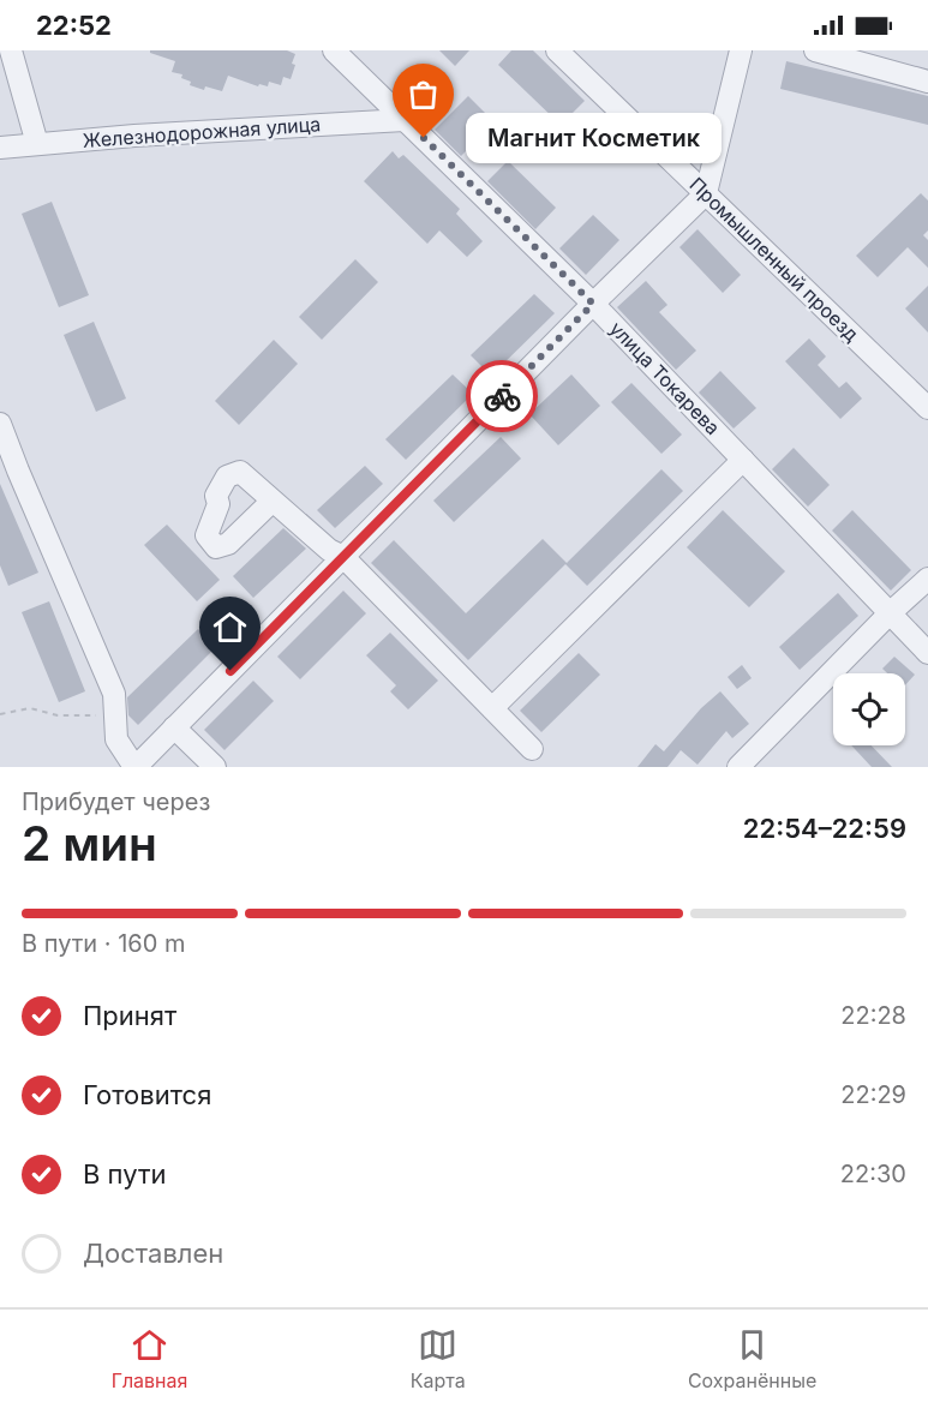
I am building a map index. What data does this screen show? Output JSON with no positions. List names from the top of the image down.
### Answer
{
  "streets": {
    "street": ["Железнодорожная улица", "Промышленный проезд", "улица Токарева"]
  },
  "crossings": [
    ["Железнодорожная улица", "улица Токарева"]
  ],
  "places": ["Магнит Косметик"],
  "page": {
    "status": "22:52",
    "bubble": "Магнит Косметик",
    "heading": ["2 мин", "Прибудет через", "22:54–22:59"],
    "bar": "В пути · 160 m",
    "list": [
      ["Принят", "22:28"],
      ["Готовится", "22:29"],
      ["В пути", "22:30"],
      "Доставлен"
    ],
    "tabs": ["Главная", "Карта", "Сохранённые"]
  }
}
